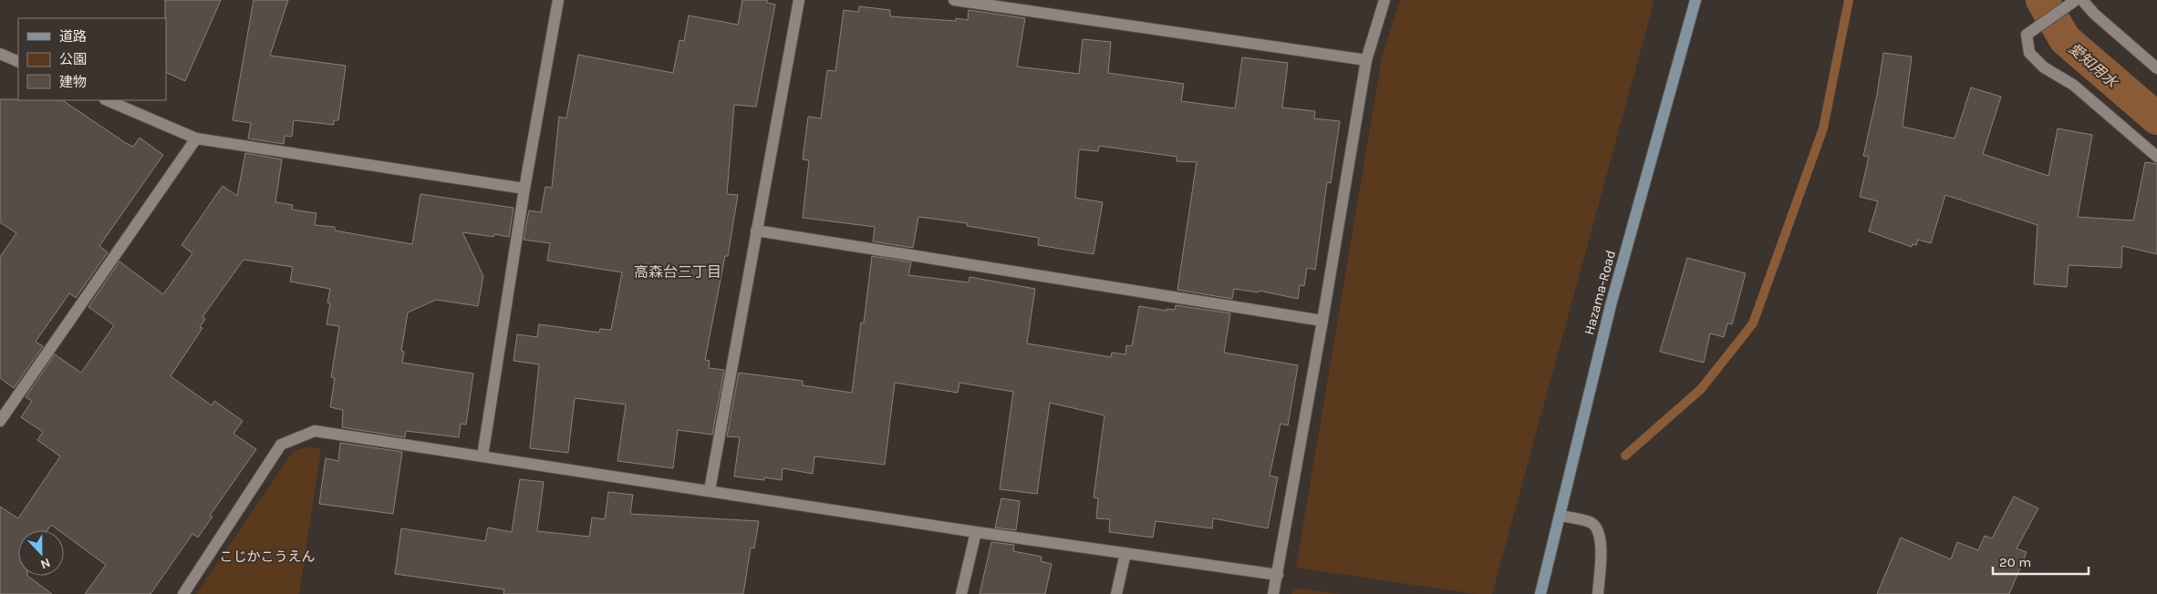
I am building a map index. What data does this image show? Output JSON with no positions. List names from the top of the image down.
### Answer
{
  "streets": {
    "street": ["Hazama-Road"]
  },
  "districts": ["高森台三丁目"],
  "water": ["愛知用水"],
  "parks": ["こじかこうえん"],
  "legend": ["道路", "公園", "建物"],
  "scale_bar": "20 m",
  "north": "bottom"
}
